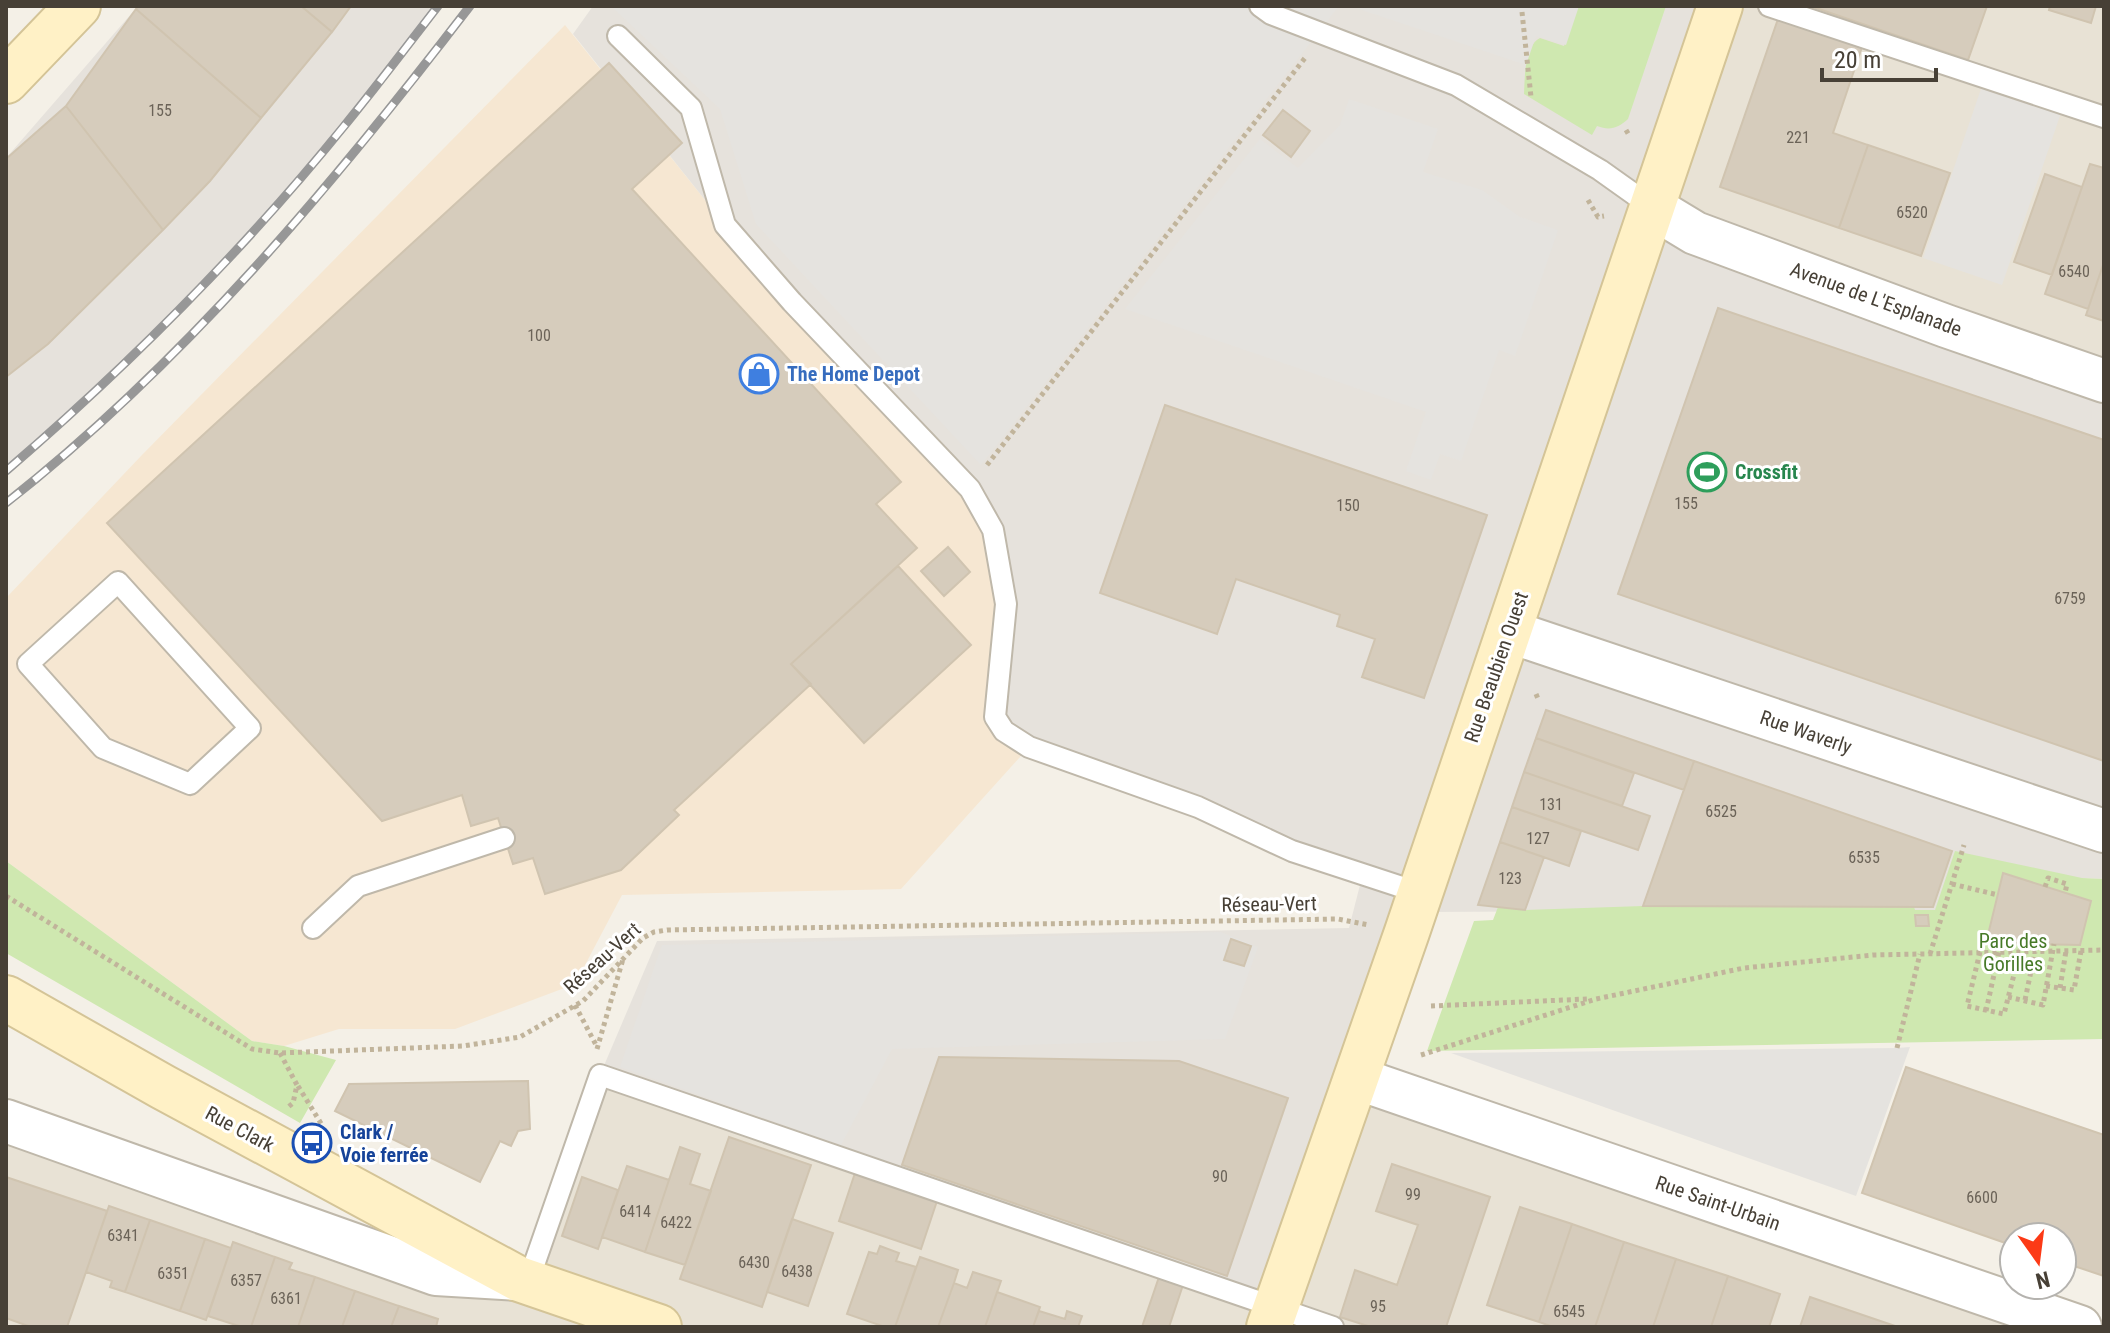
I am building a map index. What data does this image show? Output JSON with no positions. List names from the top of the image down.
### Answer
{
  "streets": {
    "street": [
      "Avenue de L'Esplanade",
      "Rue Beaubien Ouest",
      "Rue Waverly",
      "Rue Clark",
      "Rue Saint-Urbain"
    ],
    "path": ["Réseau-Vert"]
  },
  "crossings": [
    ["Avenue de L'Esplanade", "Rue Beaubien Ouest"],
    ["Rue Beaubien Ouest", "Rue Waverly"],
    ["Rue Beaubien Ouest", "Rue Saint-Urbain"]
  ],
  "parks": ["Parc des Gorilles"],
  "places": {
    "shop": ["The Home Depot"],
    "sports": ["Crossfit"],
    "bus stop": ["Clark / Voie ferrée"]
  },
  "house_numbers": [
    "155",
    "221",
    "6520",
    "6540",
    "100",
    "155",
    "150",
    "6759",
    "131",
    "6525",
    "127",
    "6535",
    "123",
    "90",
    "99",
    "6600",
    "6414",
    "6422",
    "6341",
    "6430",
    "6438",
    "6351",
    "6357",
    "6361",
    "95",
    "6545"
  ],
  "scale_bar": "20 m",
  "north": "bottom"
}
